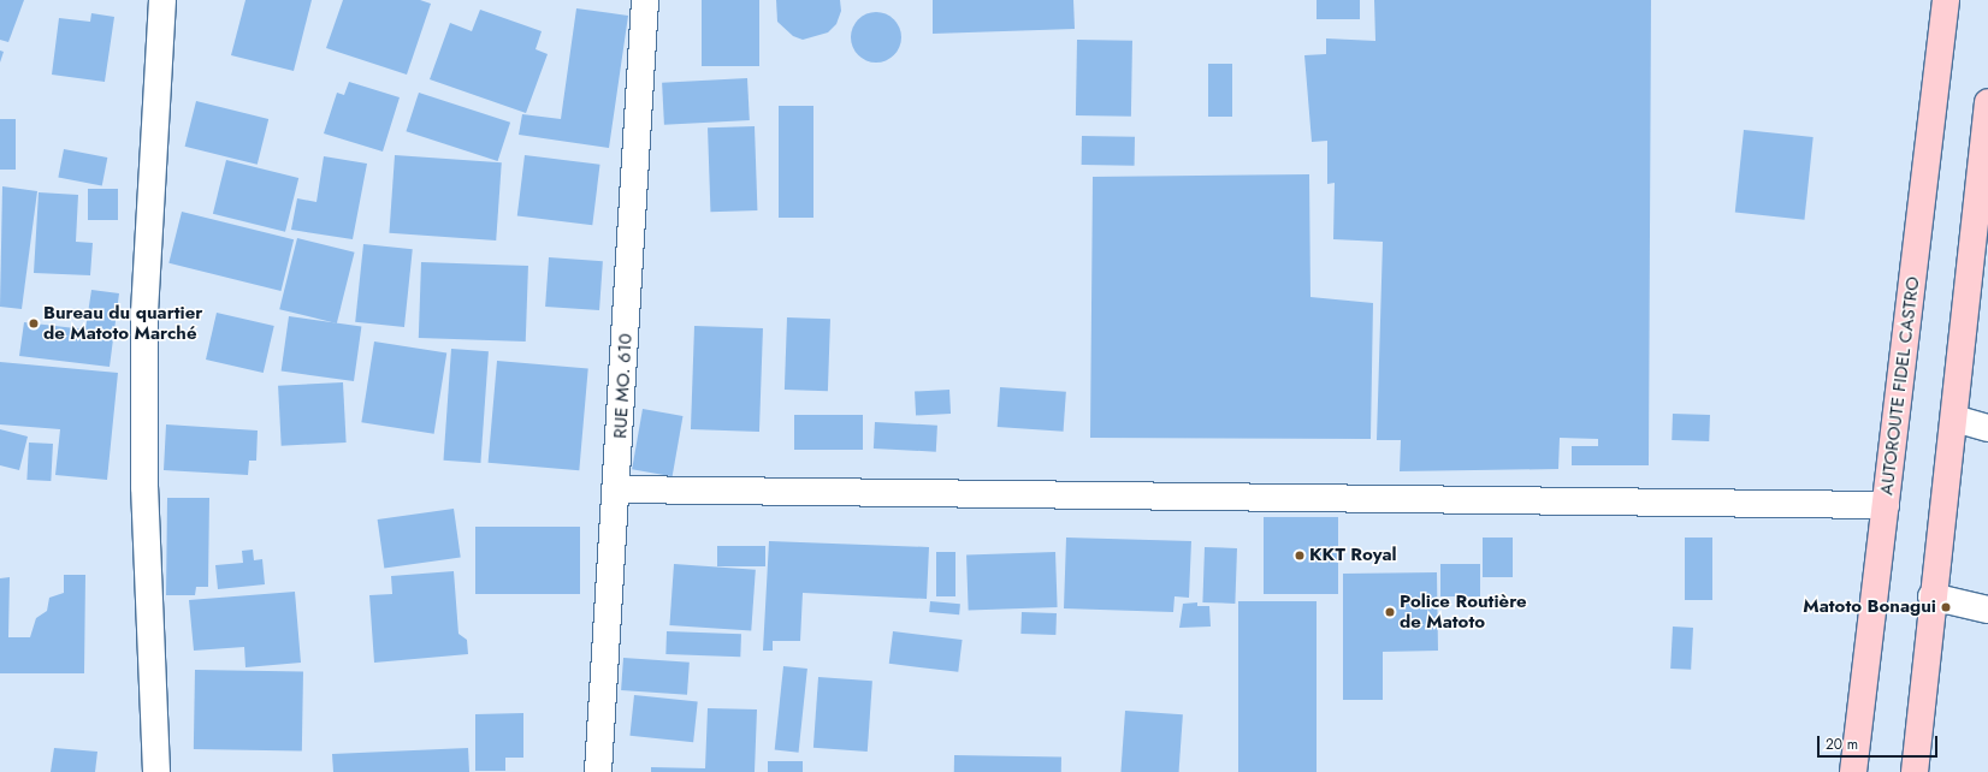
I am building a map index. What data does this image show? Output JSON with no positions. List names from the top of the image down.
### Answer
{
  "streets": {
    "highway": ["AUTOROUTE FIDEL CASTRO"],
    "street": ["RUE MO. 610"]
  },
  "places": [
    "Bureau du quartier de Matoto Marché",
    "KKT Royal",
    "Matoto Bonagui",
    "Police Routière de Matoto"
  ],
  "scale_bar": "20 m"
}
